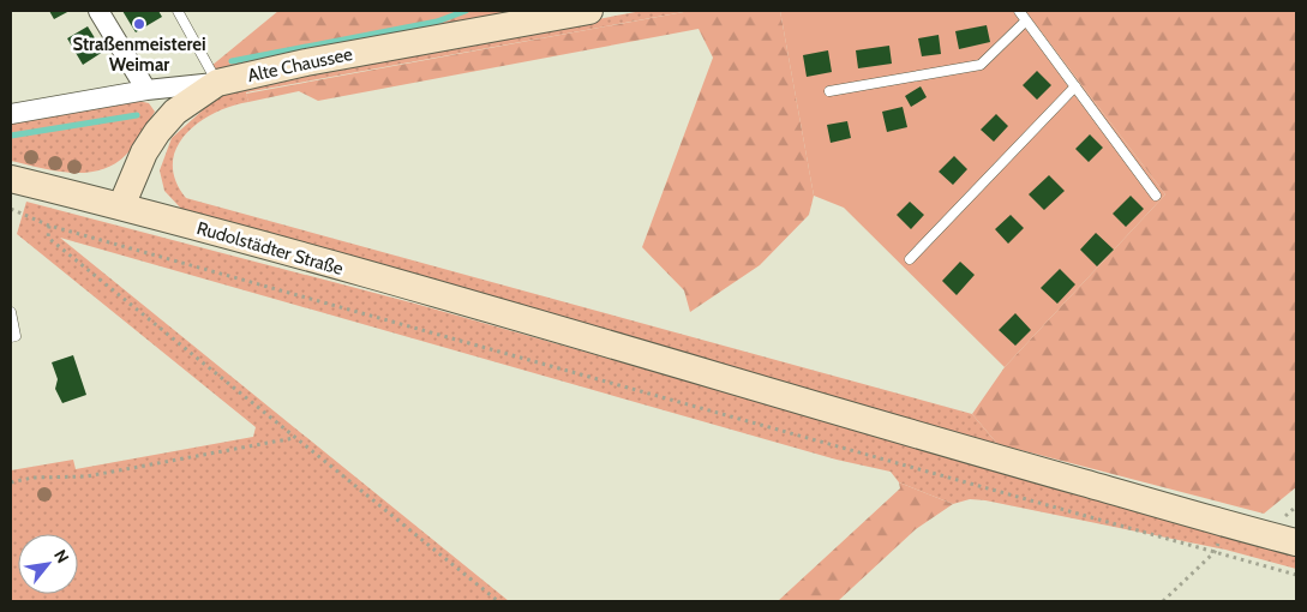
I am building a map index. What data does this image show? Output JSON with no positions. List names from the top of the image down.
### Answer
{
  "streets": {
    "main road": ["Alte Chaussee", "Rudolstädter Straße"]
  },
  "places": ["Straßenmeisterei Weimar"],
  "north": "top right"
}
